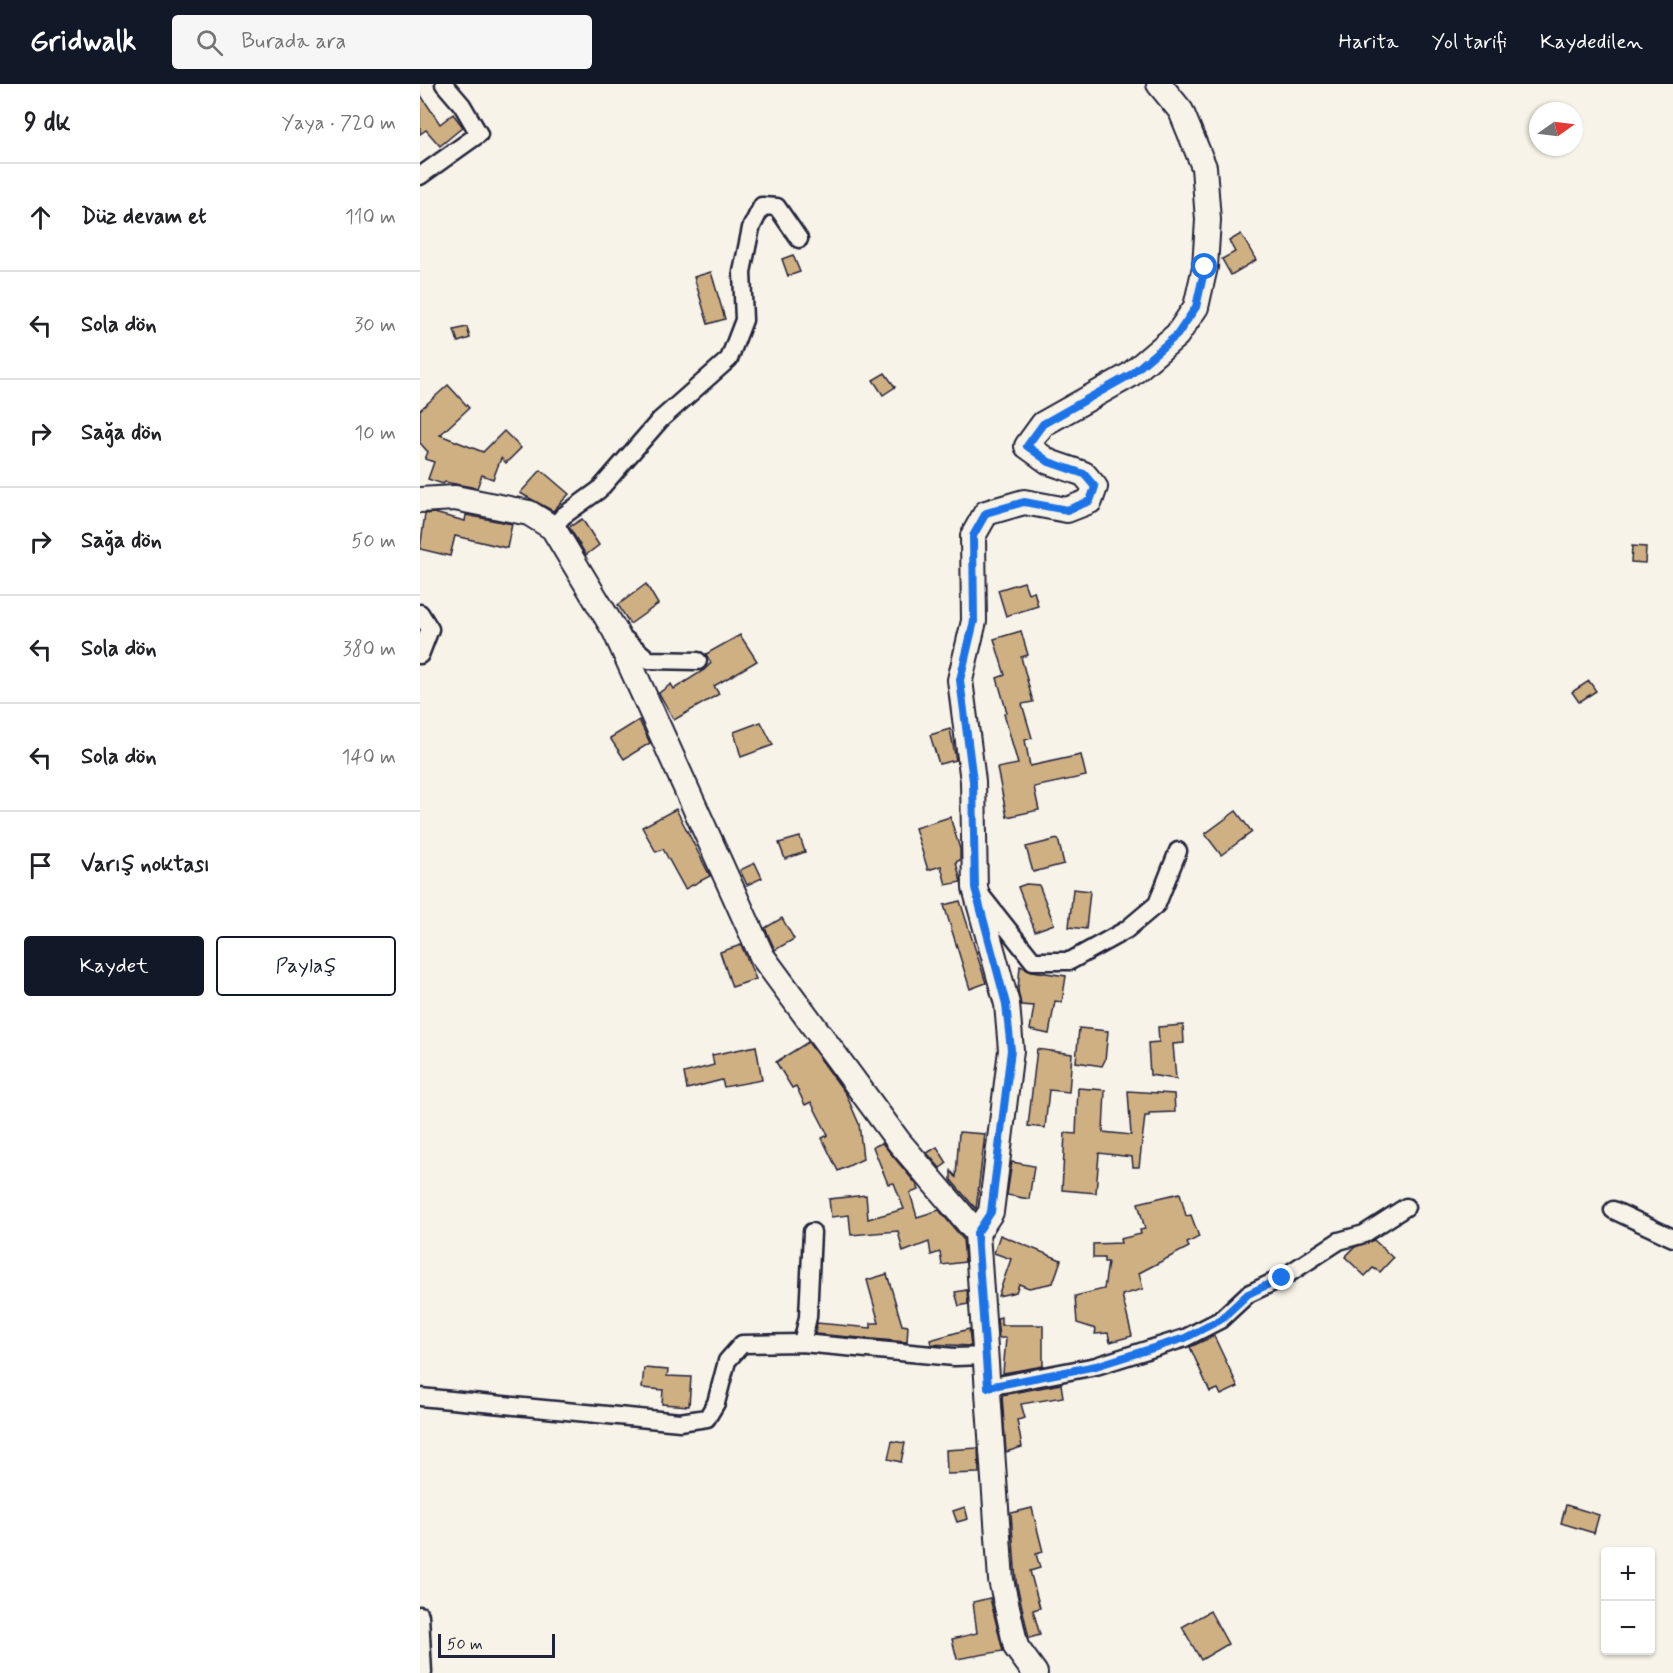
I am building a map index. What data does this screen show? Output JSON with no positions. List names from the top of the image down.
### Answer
{
  "scale_bar": "50 m",
  "north": "right",
  "page": {
    "header": "Gridwalk",
    "search": "Burada ara",
    "nav": ["Harita", "Yol tarifi", "Kaydedilen"],
    "heading": ["9 dk", "Yaya · 720 m"],
    "list": [
      ["Düz devam et", "110 m"],
      ["Sola dön", "30 m"],
      ["Sağa dön", "10 m"],
      ["Sağa dön", "50 m"],
      ["Sola dön", "380 m"],
      ["Sola dön", "140 m"],
      "Varış noktası"
    ],
    "buttons": ["Kaydet", "Paylaş"],
    "map_buttons": ["+", "−"],
    "scale": "50 m"
  }
}
